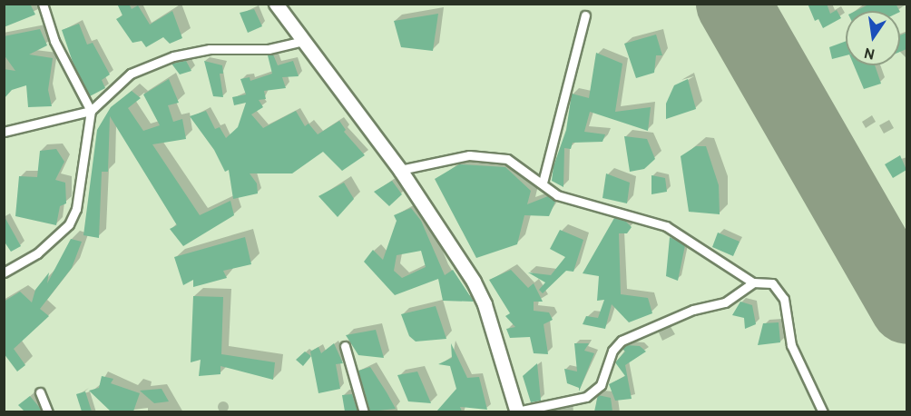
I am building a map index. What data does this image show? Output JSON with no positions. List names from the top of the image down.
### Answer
{
  "north": "bottom"
}
